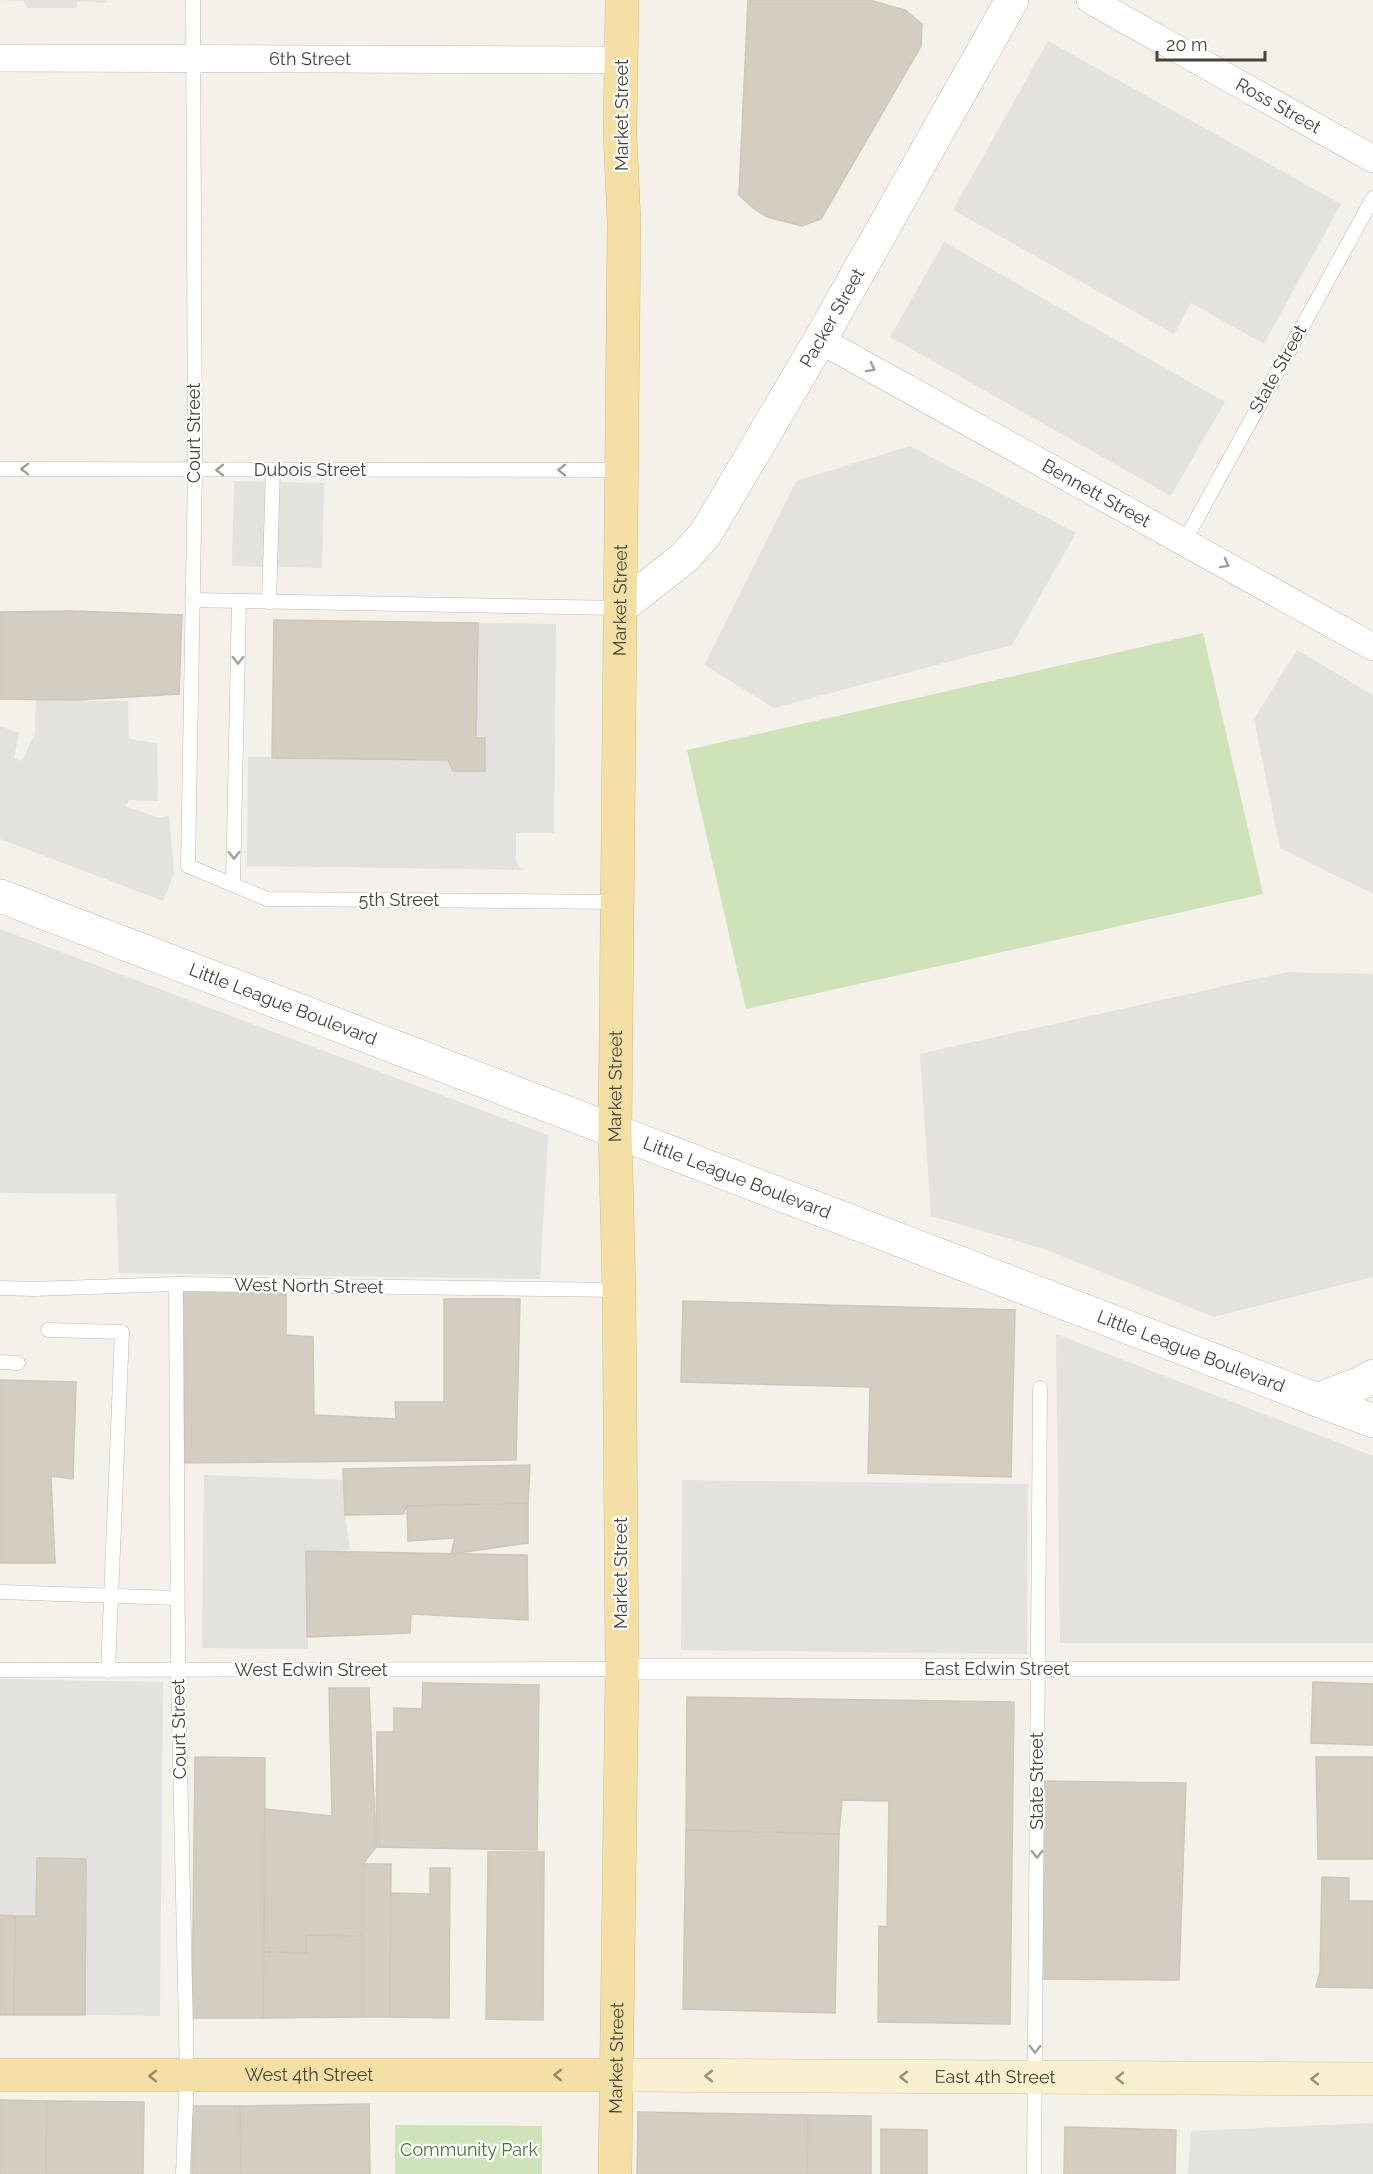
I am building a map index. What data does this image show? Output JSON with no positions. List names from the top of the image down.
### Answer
{
  "streets": {
    "main road": ["Market Street", "West 4th Street", "East 4th Street"],
    "street": [
      "6th Street",
      "Ross Street",
      "Packer Street",
      "Bennett Street",
      "Little League Boulevard",
      "East Edwin Street"
    ],
    "lane": [
      "State Street",
      "Court Street",
      "Dubois Street",
      "5th Street",
      "West North Street",
      "West Edwin Street"
    ]
  },
  "crossings": [
    ["6th Street", "Market Street"],
    ["6th Street", "Court Street"],
    ["Market Street", "Packer Street"],
    ["Market Street", "Dubois Street"],
    ["Market Street", "5th Street"],
    ["Market Street", "Little League Boulevard"],
    ["Market Street", "West North Street"],
    ["Market Street", "East Edwin Street"],
    ["Market Street", "West Edwin Street"],
    ["Market Street", "West 4th Street"],
    ["Market Street", "East 4th Street"],
    ["Packer Street", "Bennett Street"],
    ["State Street", "Bennett Street"],
    ["State Street", "East Edwin Street"],
    ["State Street", "East 4th Street"],
    ["Court Street", "Dubois Street"],
    ["Court Street", "5th Street"],
    ["Court Street", "West North Street"],
    ["Court Street", "West Edwin Street"],
    ["Court Street", "West 4th Street"],
    ["East Edwin Street", "West Edwin Street"],
    ["West 4th Street", "East 4th Street"]
  ],
  "one_way": [
    "Dubois Street",
    "Bennett Street",
    "West 4th Street",
    "East 4th Street"
  ],
  "parks": ["Community Park"],
  "scale_bar": "20 m"
}
